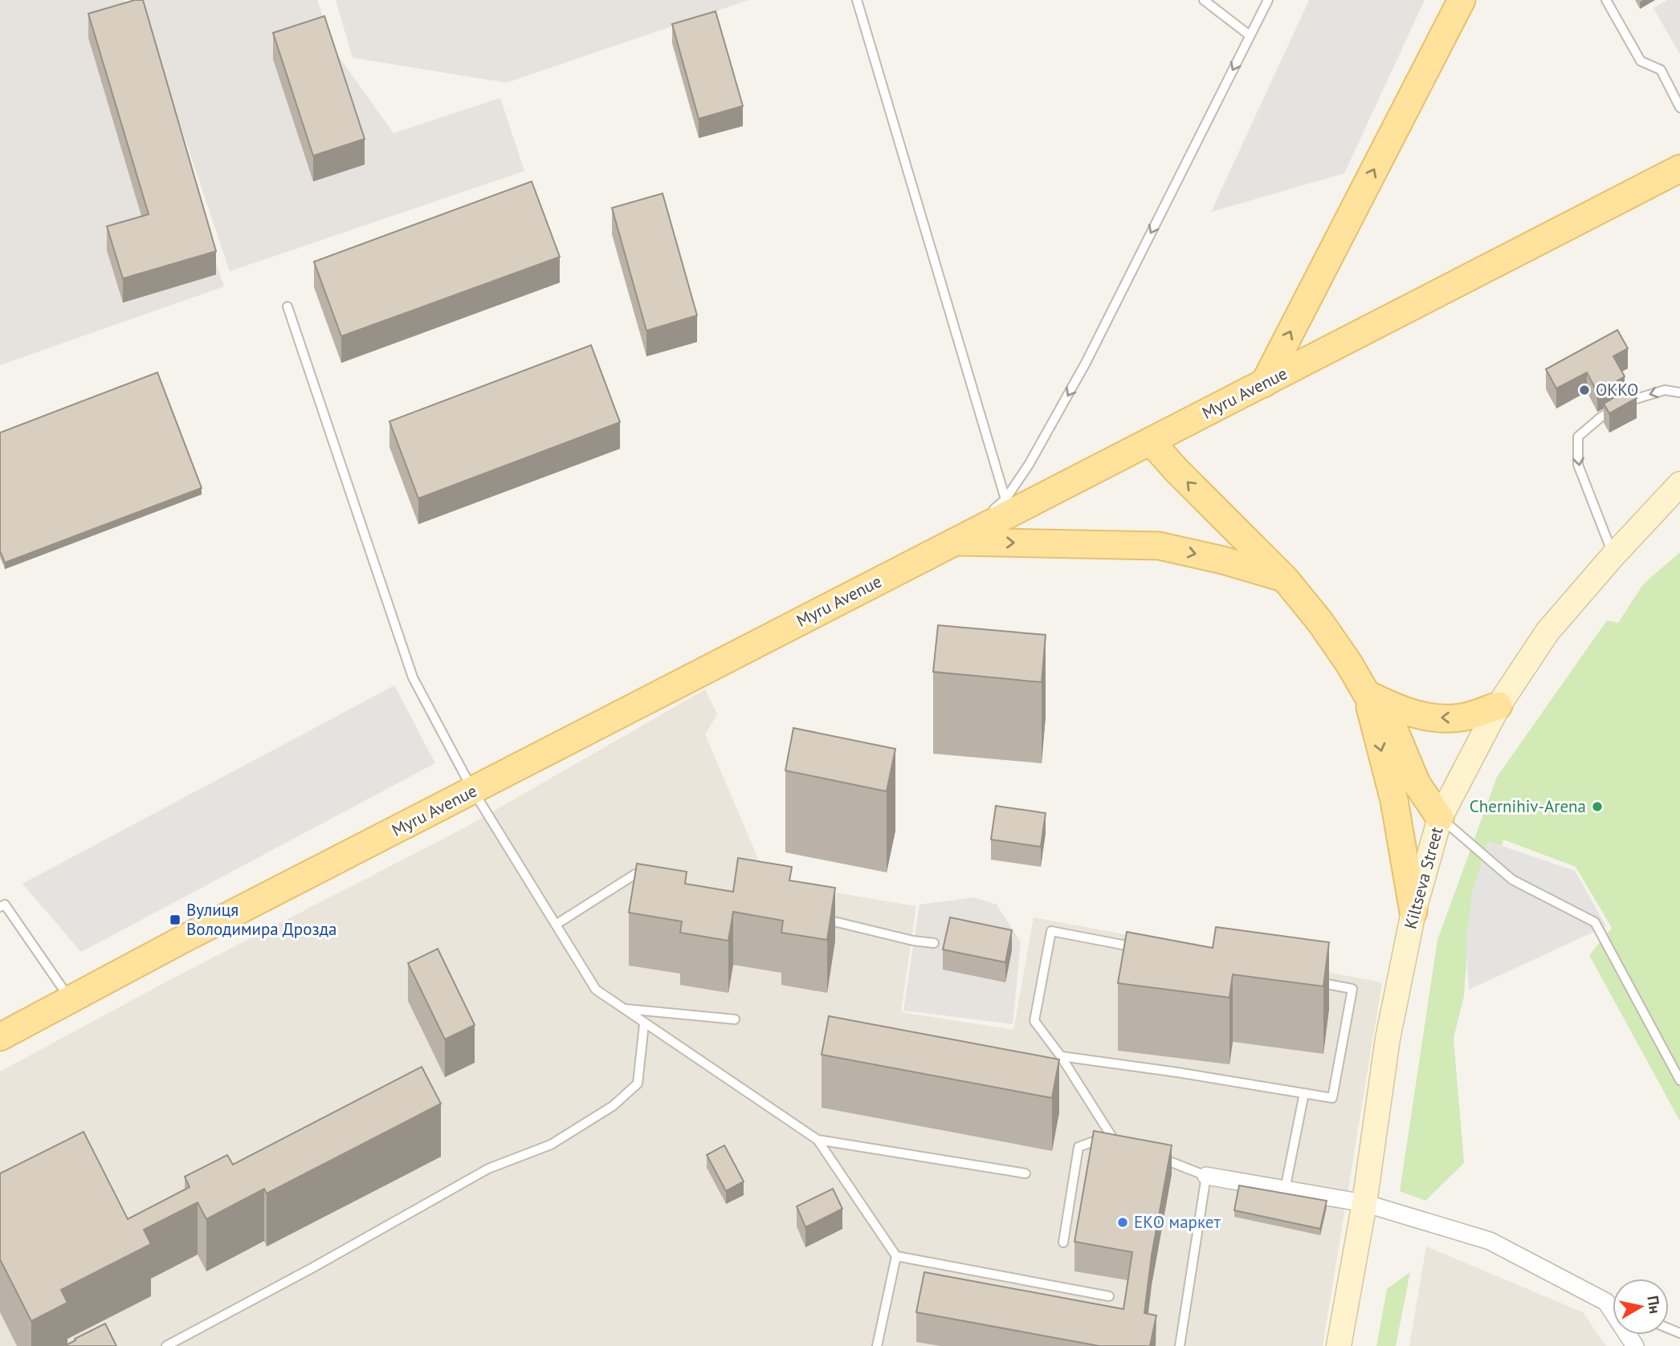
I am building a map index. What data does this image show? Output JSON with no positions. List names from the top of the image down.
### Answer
{
  "streets": {
    "main road": ["Myru Avenue", "Kiltseva Street"]
  },
  "places": {
    "other": ["OKKO", "Chernihiv-Arena", "ЕКО маркет"],
    "transit": ["Вулиця Володимира Дрозда"]
  },
  "north": "right"
}
